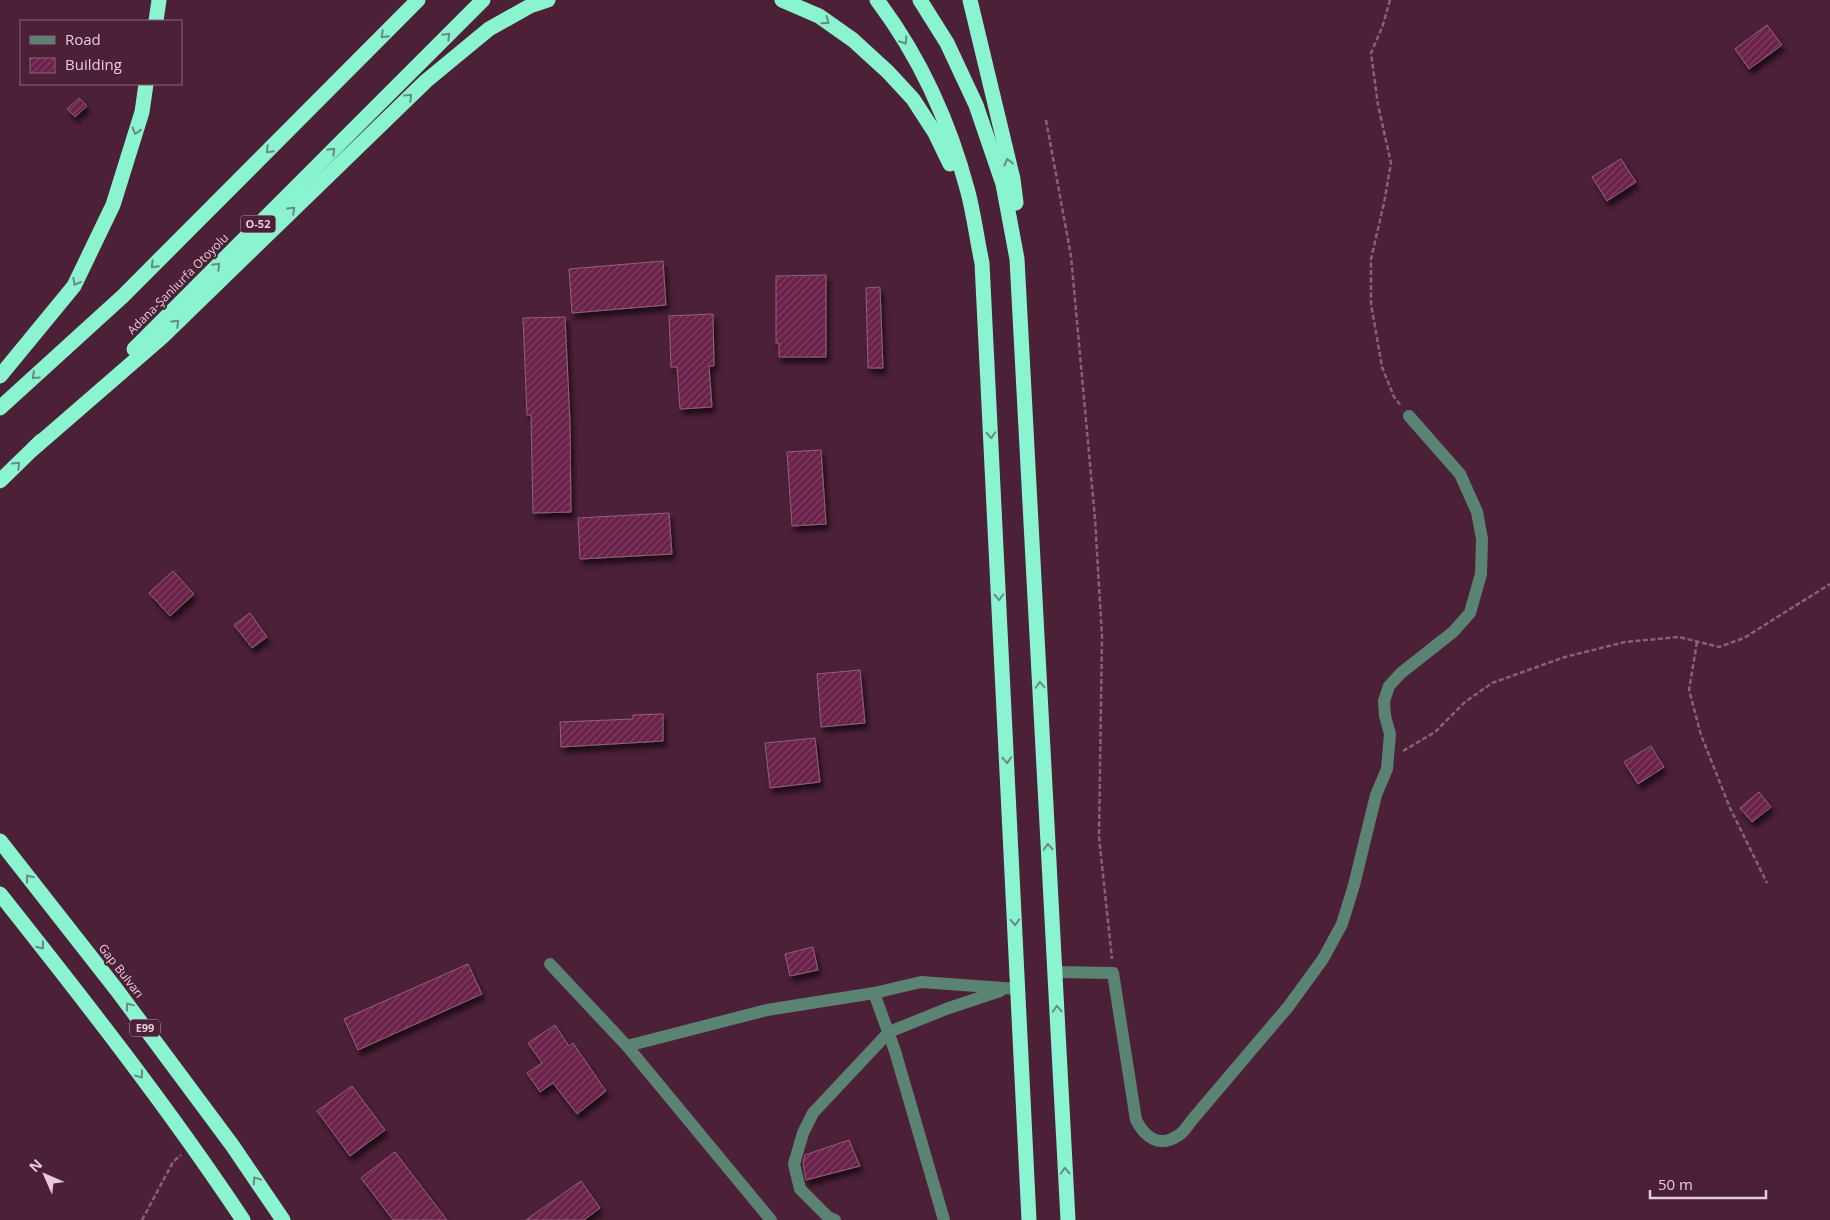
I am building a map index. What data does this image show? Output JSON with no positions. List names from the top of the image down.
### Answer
{
  "streets": {
    "highway": [
      "O-52",
      "Adana-Şanlıurfa Otoyolu",
      "Gap Bulvarı",
      "E99"
    ]
  },
  "legend": ["Road", "Building"],
  "scale_bar": "50 m",
  "north": "top left"
}
